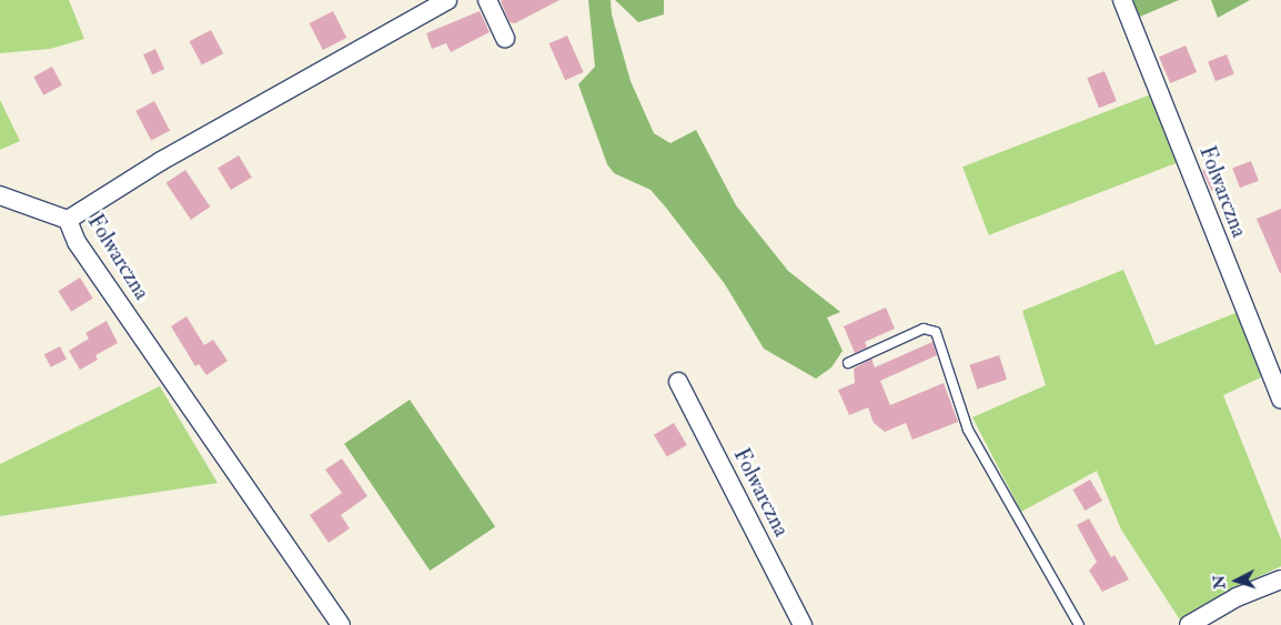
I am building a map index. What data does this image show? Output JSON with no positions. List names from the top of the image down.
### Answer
{
  "streets": {
    "street": ["Folwarczna"]
  },
  "north": "left"
}
